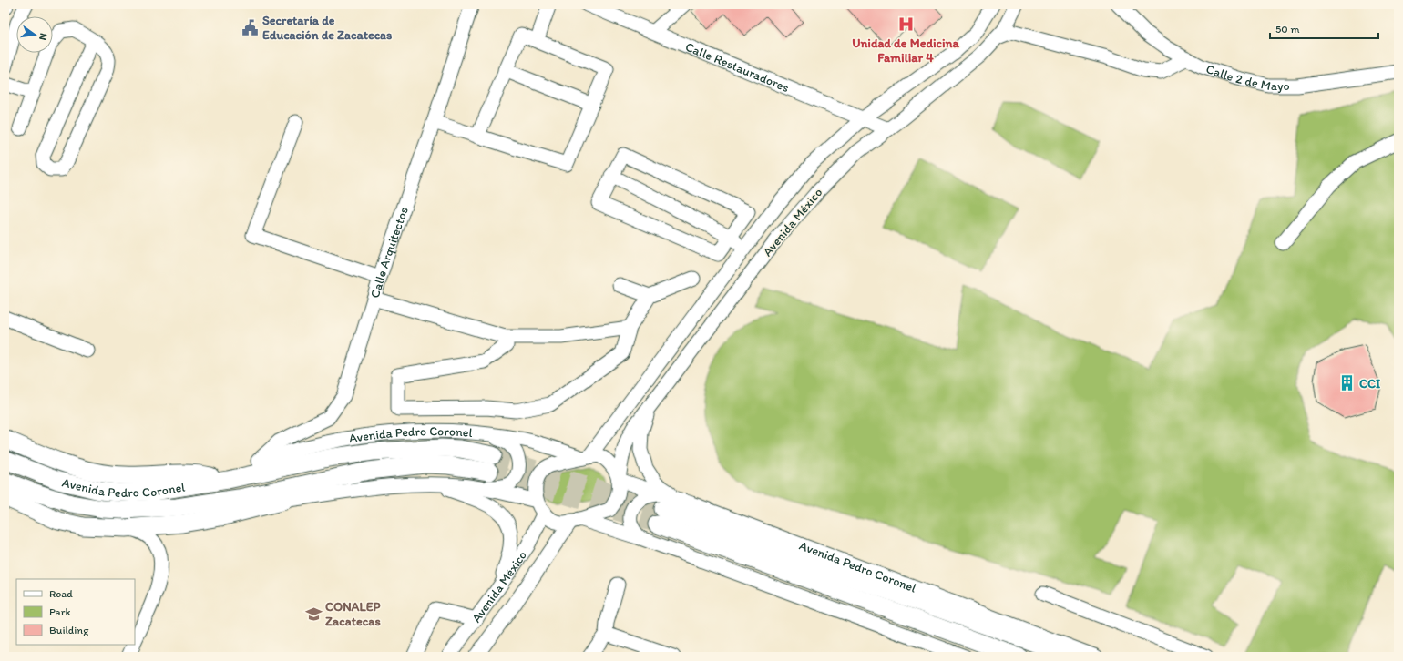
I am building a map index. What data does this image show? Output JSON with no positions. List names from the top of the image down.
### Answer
{
  "streets": {
    "main road": ["Avenida Pedro Coronel"],
    "street": [
      "Calle Restauradores",
      "Calle 2 de Mayo",
      "Avenida México",
      "Calle Arquitectos"
    ]
  },
  "crossings": [
    ["Calle Restauradores", "Avenida México"],
    ["Avenida México", "Avenida Pedro Coronel"],
    ["Calle Arquitectos", "Avenida Pedro Coronel"]
  ],
  "places": {
    "hospital": ["Unidad de Medicina Familiar 4"],
    "public building": ["Secretaría de Educación de Zacatecas"],
    "building": ["CCI"],
    "school or university": ["CONALEP Zacatecas"]
  },
  "legend": ["Road", "Park", "Building"],
  "scale_bar": "50 m",
  "north": "right"
}
